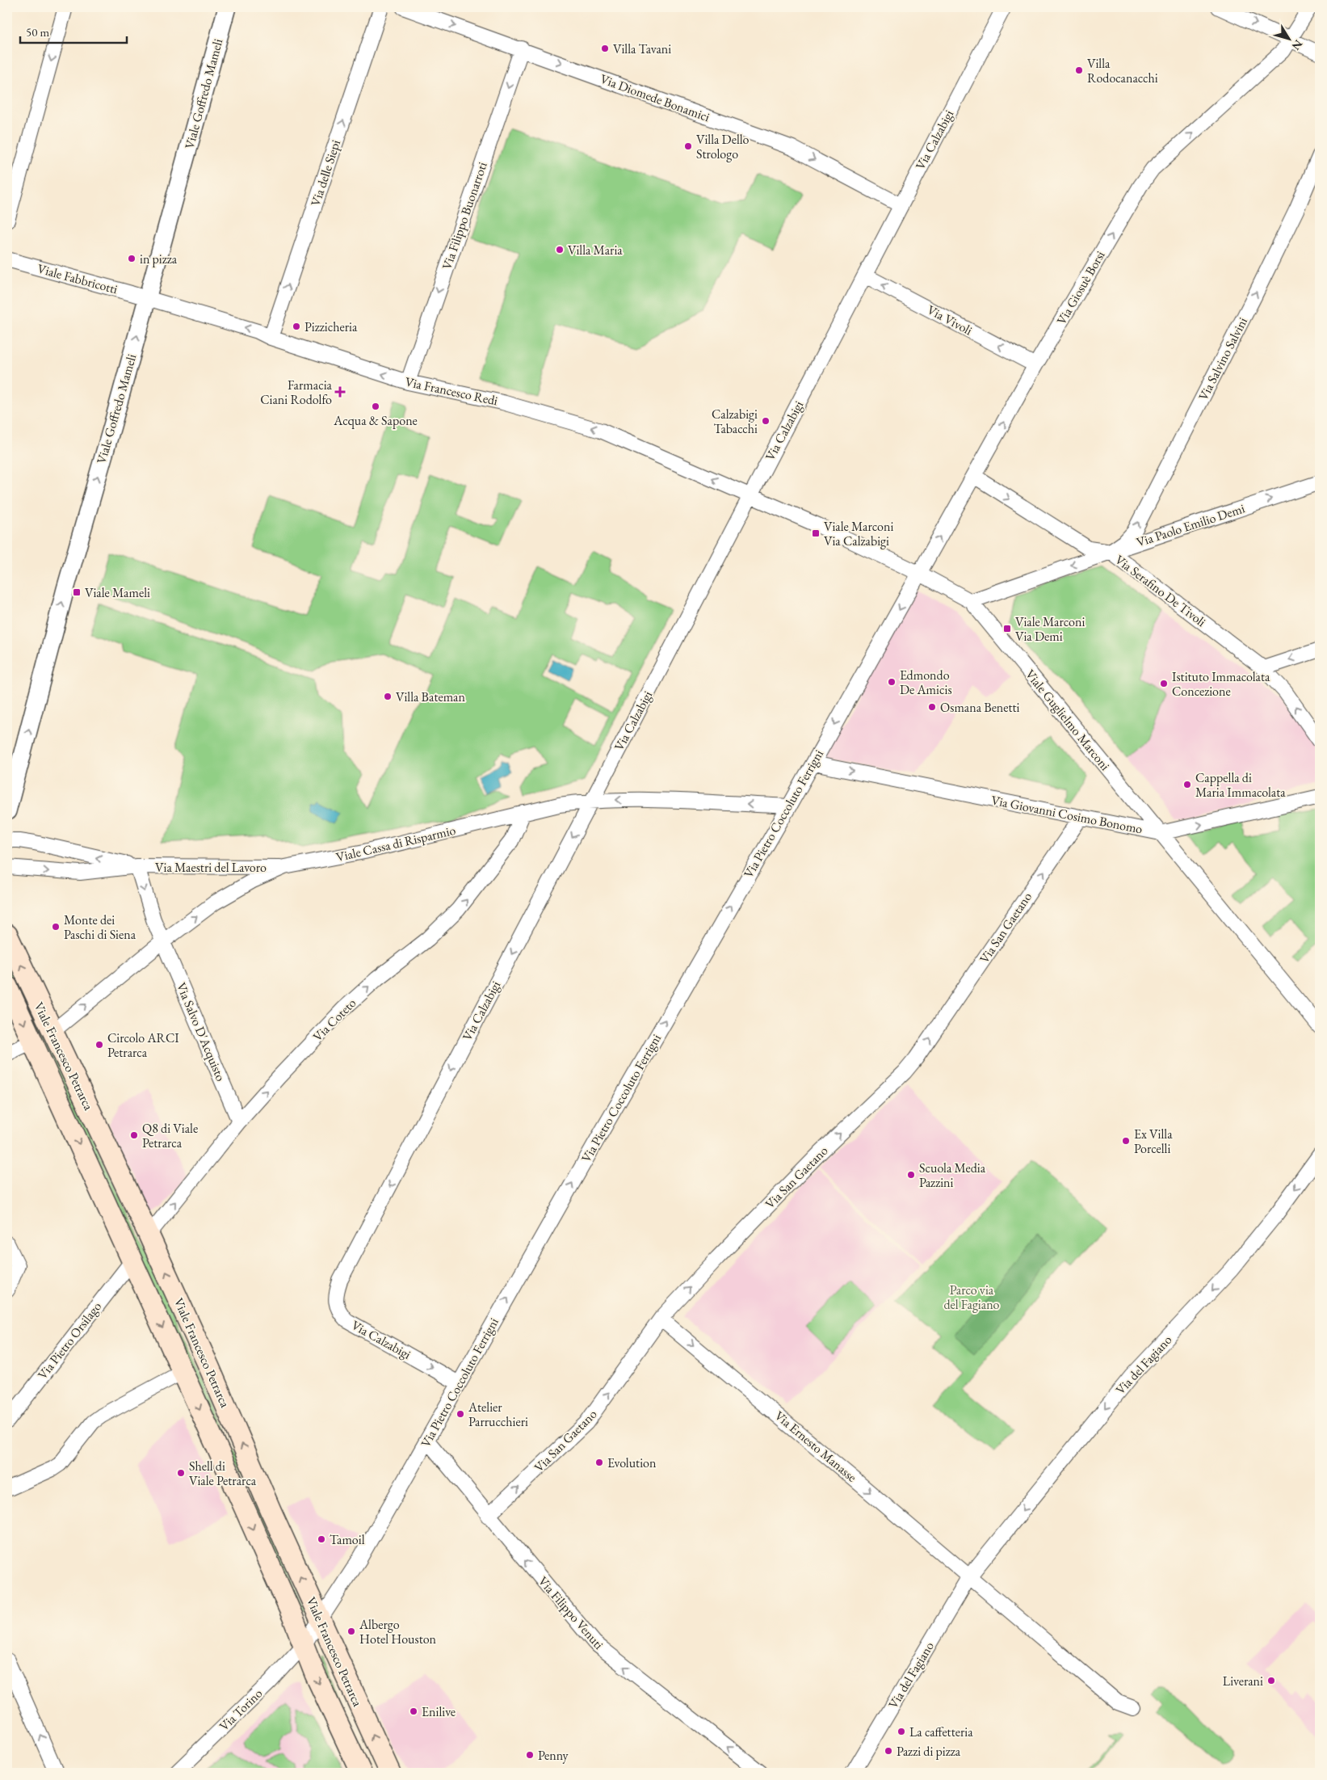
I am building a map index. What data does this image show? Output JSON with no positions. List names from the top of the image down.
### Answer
{
  "streets": {
    "main road": ["Viale Francesco Petrarca"],
    "street": [
      "Viale Goffredo Mameli",
      "Via Diomede Bonamici",
      "Via Calzabigi",
      "Via delle Siepi",
      "Via Filippo Buonarroti",
      "Viale Fabbricotti",
      "Via Giosuè Borsi",
      "Via Vivoli",
      "Via Salvino Salvini",
      "Via Francesco Redi",
      "Via Paolo Emilio Demi",
      "Via Serafino De Tivoli",
      "Viale Guglielmo Marconi",
      "Via Pietro Coccoluto Ferrigni",
      "Via Giovanni Cosimo Bonomo",
      "Viale Cassa di Risparmio",
      "Via Maestri del Lavoro",
      "Via San Gaetano",
      "Via Coteto",
      "Via Salvo D'Acquisto",
      "Via Pietro Orsilago",
      "Via del Fagiano",
      "Via Ernesto Manasse",
      "Via Filippo Venuti",
      "Via Torino"
    ]
  },
  "crossings": [
    ["Viale Goffredo Mameli", "Viale Fabbricotti"],
    ["Viale Goffredo Mameli", "Via Francesco Redi"],
    ["Via Diomede Bonamici", "Via Calzabigi"],
    ["Via Diomede Bonamici", "Via Filippo Buonarroti"],
    ["Via Calzabigi", "Via Vivoli"],
    ["Via Calzabigi", "Via Francesco Redi"],
    ["Via Calzabigi", "Viale Guglielmo Marconi"],
    ["Via Calzabigi", "Via Pietro Coccoluto Ferrigni"],
    ["Via Calzabigi", "Viale Cassa di Risparmio"],
    ["Via delle Siepi", "Via Francesco Redi"],
    ["Via Filippo Buonarroti", "Via Francesco Redi"],
    ["Viale Fabbricotti", "Via Francesco Redi"],
    ["Via Giosuè Borsi", "Via Vivoli"],
    ["Via Giosuè Borsi", "Via Serafino De Tivoli"],
    ["Via Giosuè Borsi", "Viale Guglielmo Marconi"],
    ["Via Giosuè Borsi", "Via Pietro Coccoluto Ferrigni"],
    ["Via Salvino Salvini", "Via Paolo Emilio Demi"],
    ["Via Salvino Salvini", "Via Serafino De Tivoli"],
    ["Via Francesco Redi", "Viale Guglielmo Marconi"],
    ["Via Paolo Emilio Demi", "Via Serafino De Tivoli"],
    ["Via Paolo Emilio Demi", "Viale Guglielmo Marconi"],
    ["Viale Guglielmo Marconi", "Via Pietro Coccoluto Ferrigni"],
    ["Viale Guglielmo Marconi", "Via Giovanni Cosimo Bonomo"],
    ["Via Pietro Coccoluto Ferrigni", "Via Giovanni Cosimo Bonomo"],
    ["Via Pietro Coccoluto Ferrigni", "Viale Cassa di Risparmio"],
    ["Via Pietro Coccoluto Ferrigni", "Viale Francesco Petrarca"],
    ["Via Pietro Coccoluto Ferrigni", "Via Filippo Venuti"],
    ["Via Pietro Coccoluto Ferrigni", "Via Torino"],
    ["Via Giovanni Cosimo Bonomo", "Via San Gaetano"],
    ["Viale Cassa di Risparmio", "Via Maestri del Lavoro"],
    ["Viale Cassa di Risparmio", "Via Coteto"],
    ["Viale Cassa di Risparmio", "Via Salvo D'Acquisto"],
    ["Viale Cassa di Risparmio", "Viale Francesco Petrarca"],
    ["Via Maestri del Lavoro", "Via Salvo D'Acquisto"],
    ["Via San Gaetano", "Via Ernesto Manasse"],
    ["Via San Gaetano", "Via Filippo Venuti"],
    ["Via Coteto", "Via Salvo D'Acquisto"],
    ["Via Coteto", "Viale Francesco Petrarca"],
    ["Viale Francesco Petrarca", "Via Pietro Orsilago"],
    ["Viale Francesco Petrarca", "Via Torino"],
    ["Via del Fagiano", "Via Ernesto Manasse"]
  ],
  "one_way": [
    "Viale Goffredo Mameli",
    "Via Diomede Bonamici",
    "Via Calzabigi",
    "Via delle Siepi",
    "Via Filippo Buonarroti",
    "Via Giosuè Borsi",
    "Via Vivoli",
    "Via Salvino Salvini",
    "Via Francesco Redi",
    "Via Giovanni Cosimo Bonomo",
    "Via San Gaetano",
    "Via Coteto",
    "Via del Fagiano",
    "Via Ernesto Manasse",
    "Via Filippo Venuti"
  ],
  "parks": ["Parco via del Fagiano"],
  "places": {
    "other": [
      "Villa Tavani",
      "Villa Rodocanacchi",
      "Villa Dello Strologo",
      "Villa Maria",
      "in pizza",
      "Pizzicheria",
      "Acqua & Sapone",
      "Calzabigi Tabacchi",
      "Edmondo De Amicis",
      "Istituto Immacolata Concezione",
      "Villa Bateman",
      "Osmana Benetti",
      "Cappella di Maria Immacolata",
      "Monte dei Paschi di Siena",
      "Circolo ARCI Petrarca",
      "Q8 di Viale Petrarca",
      "Ex Villa Porcelli",
      "Scuola Media Pazzini",
      "Atelier Parrucchieri",
      "Evolution",
      "Shell di Viale Petrarca",
      "Tamoil",
      "Albergo Hotel Houston",
      "Liverani",
      "Enilive",
      "La caffetteria",
      "Pazzi di pizza",
      "Penny"
    ],
    "health": ["Farmacia Ciani Rodolfo"],
    "transit": ["Viale Marconi Via Calzabigi", "Viale Mameli", "Viale Marconi Via Demi"]
  },
  "scale_bar": "50 m",
  "north": "bottom right"
}
